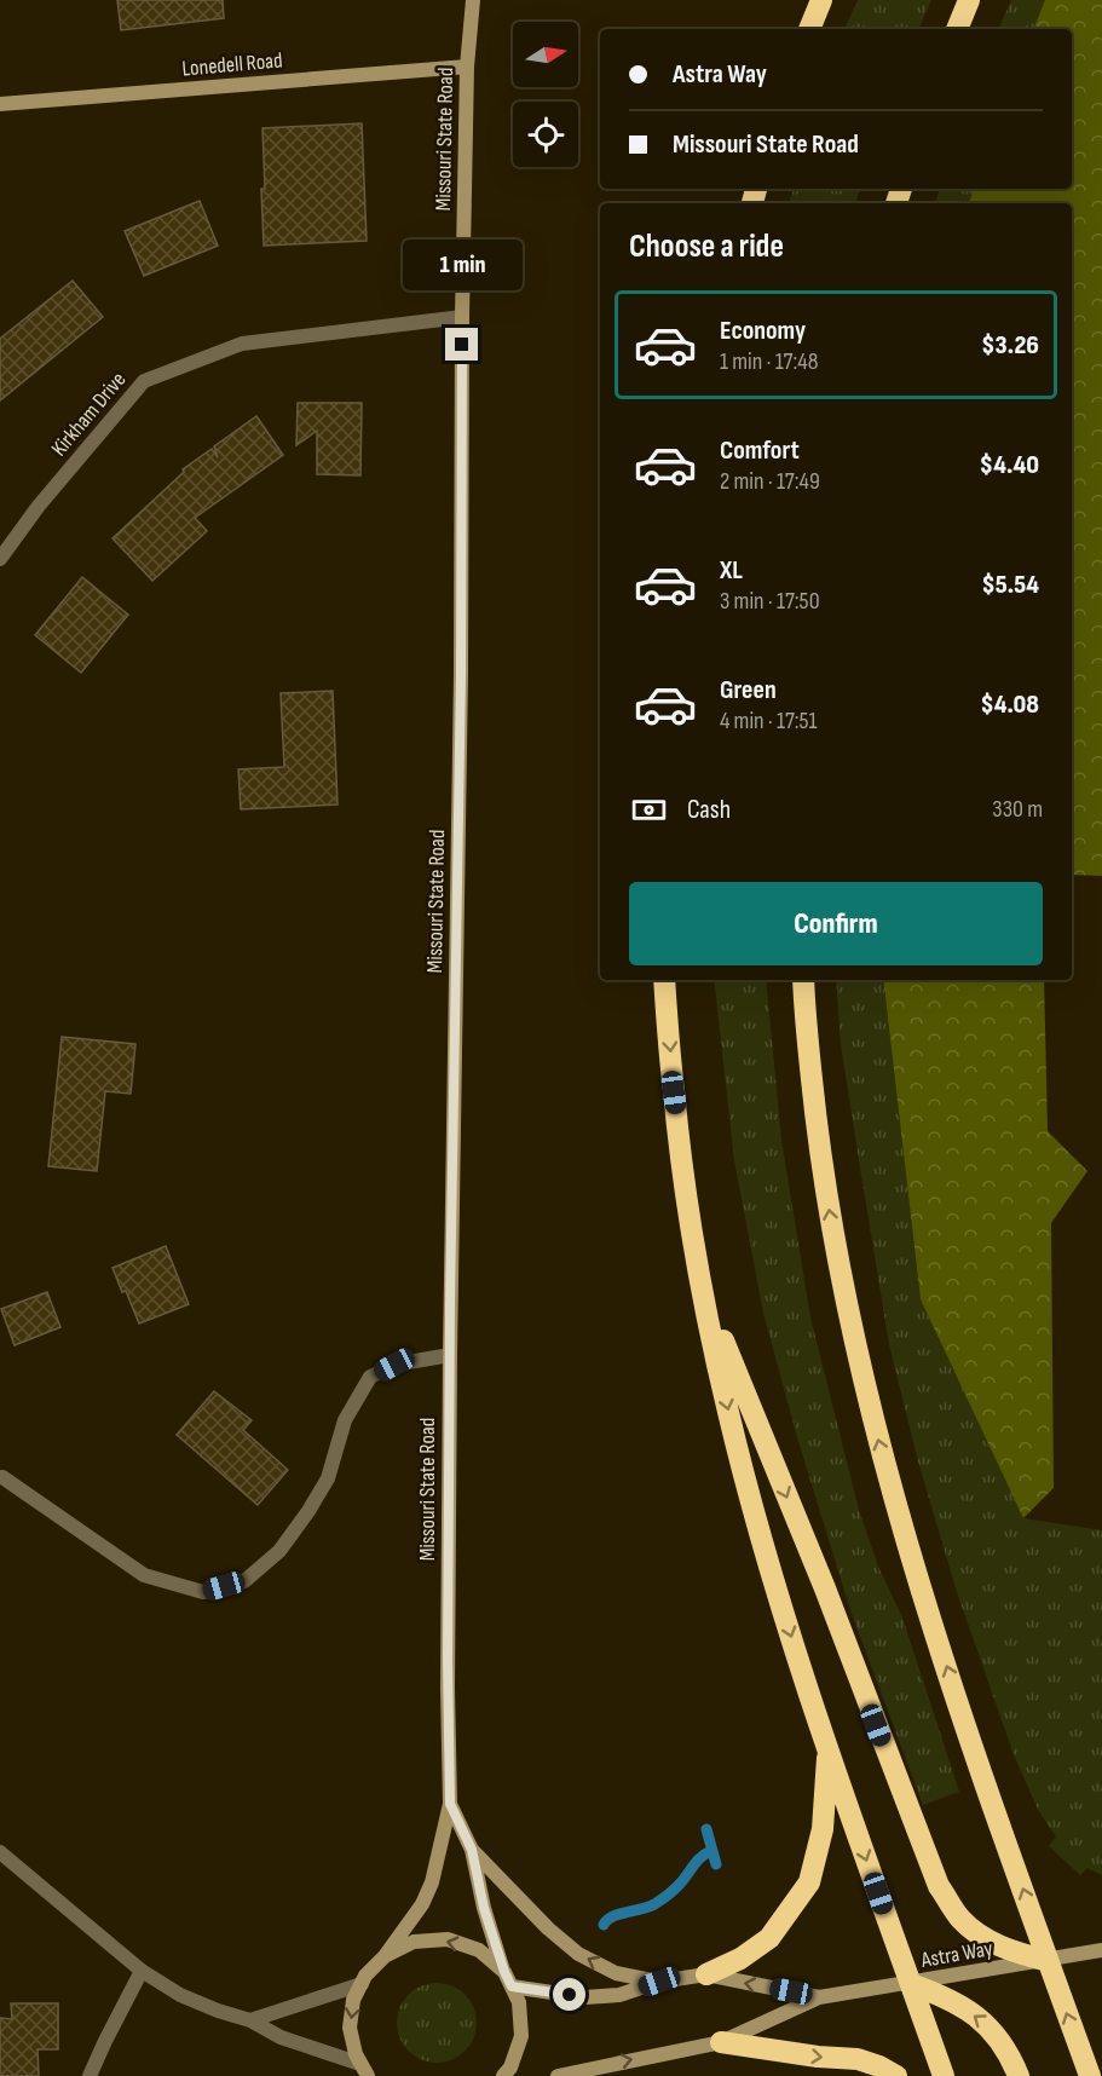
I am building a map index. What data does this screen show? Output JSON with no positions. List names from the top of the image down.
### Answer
{
  "streets": {
    "street": [
      "Lonedell Road",
      "Missouri State Road",
      "Kirkham Drive",
      "Astra Way"
    ]
  },
  "crossings": [
    ["Lonedell Road", "Missouri State Road"],
    ["Missouri State Road", "Kirkham Drive"],
    ["Missouri State Road", "Astra Way"]
  ],
  "north": "right",
  "page": {
    "banner": ["Astra Way", "Missouri State Road"],
    "heading": "Choose a ride",
    "bubble": "1 min",
    "list": [
      {
        "name": "Economy",
        "note": "1 min · 17:48",
        "value": "$3.26"
      },
      {
        "name": "Comfort",
        "note": "2 min · 17:49",
        "value": "$4.40"
      },
      {
        "name": "XL",
        "note": "3 min · 17:50",
        "value": "$5.54"
      },
      {
        "name": "Green",
        "note": "4 min · 17:51",
        "value": "$4.08"
      }
    ],
    "pay": ["Cash", "330 m"],
    "buttons": "Confirm"
  }
}
